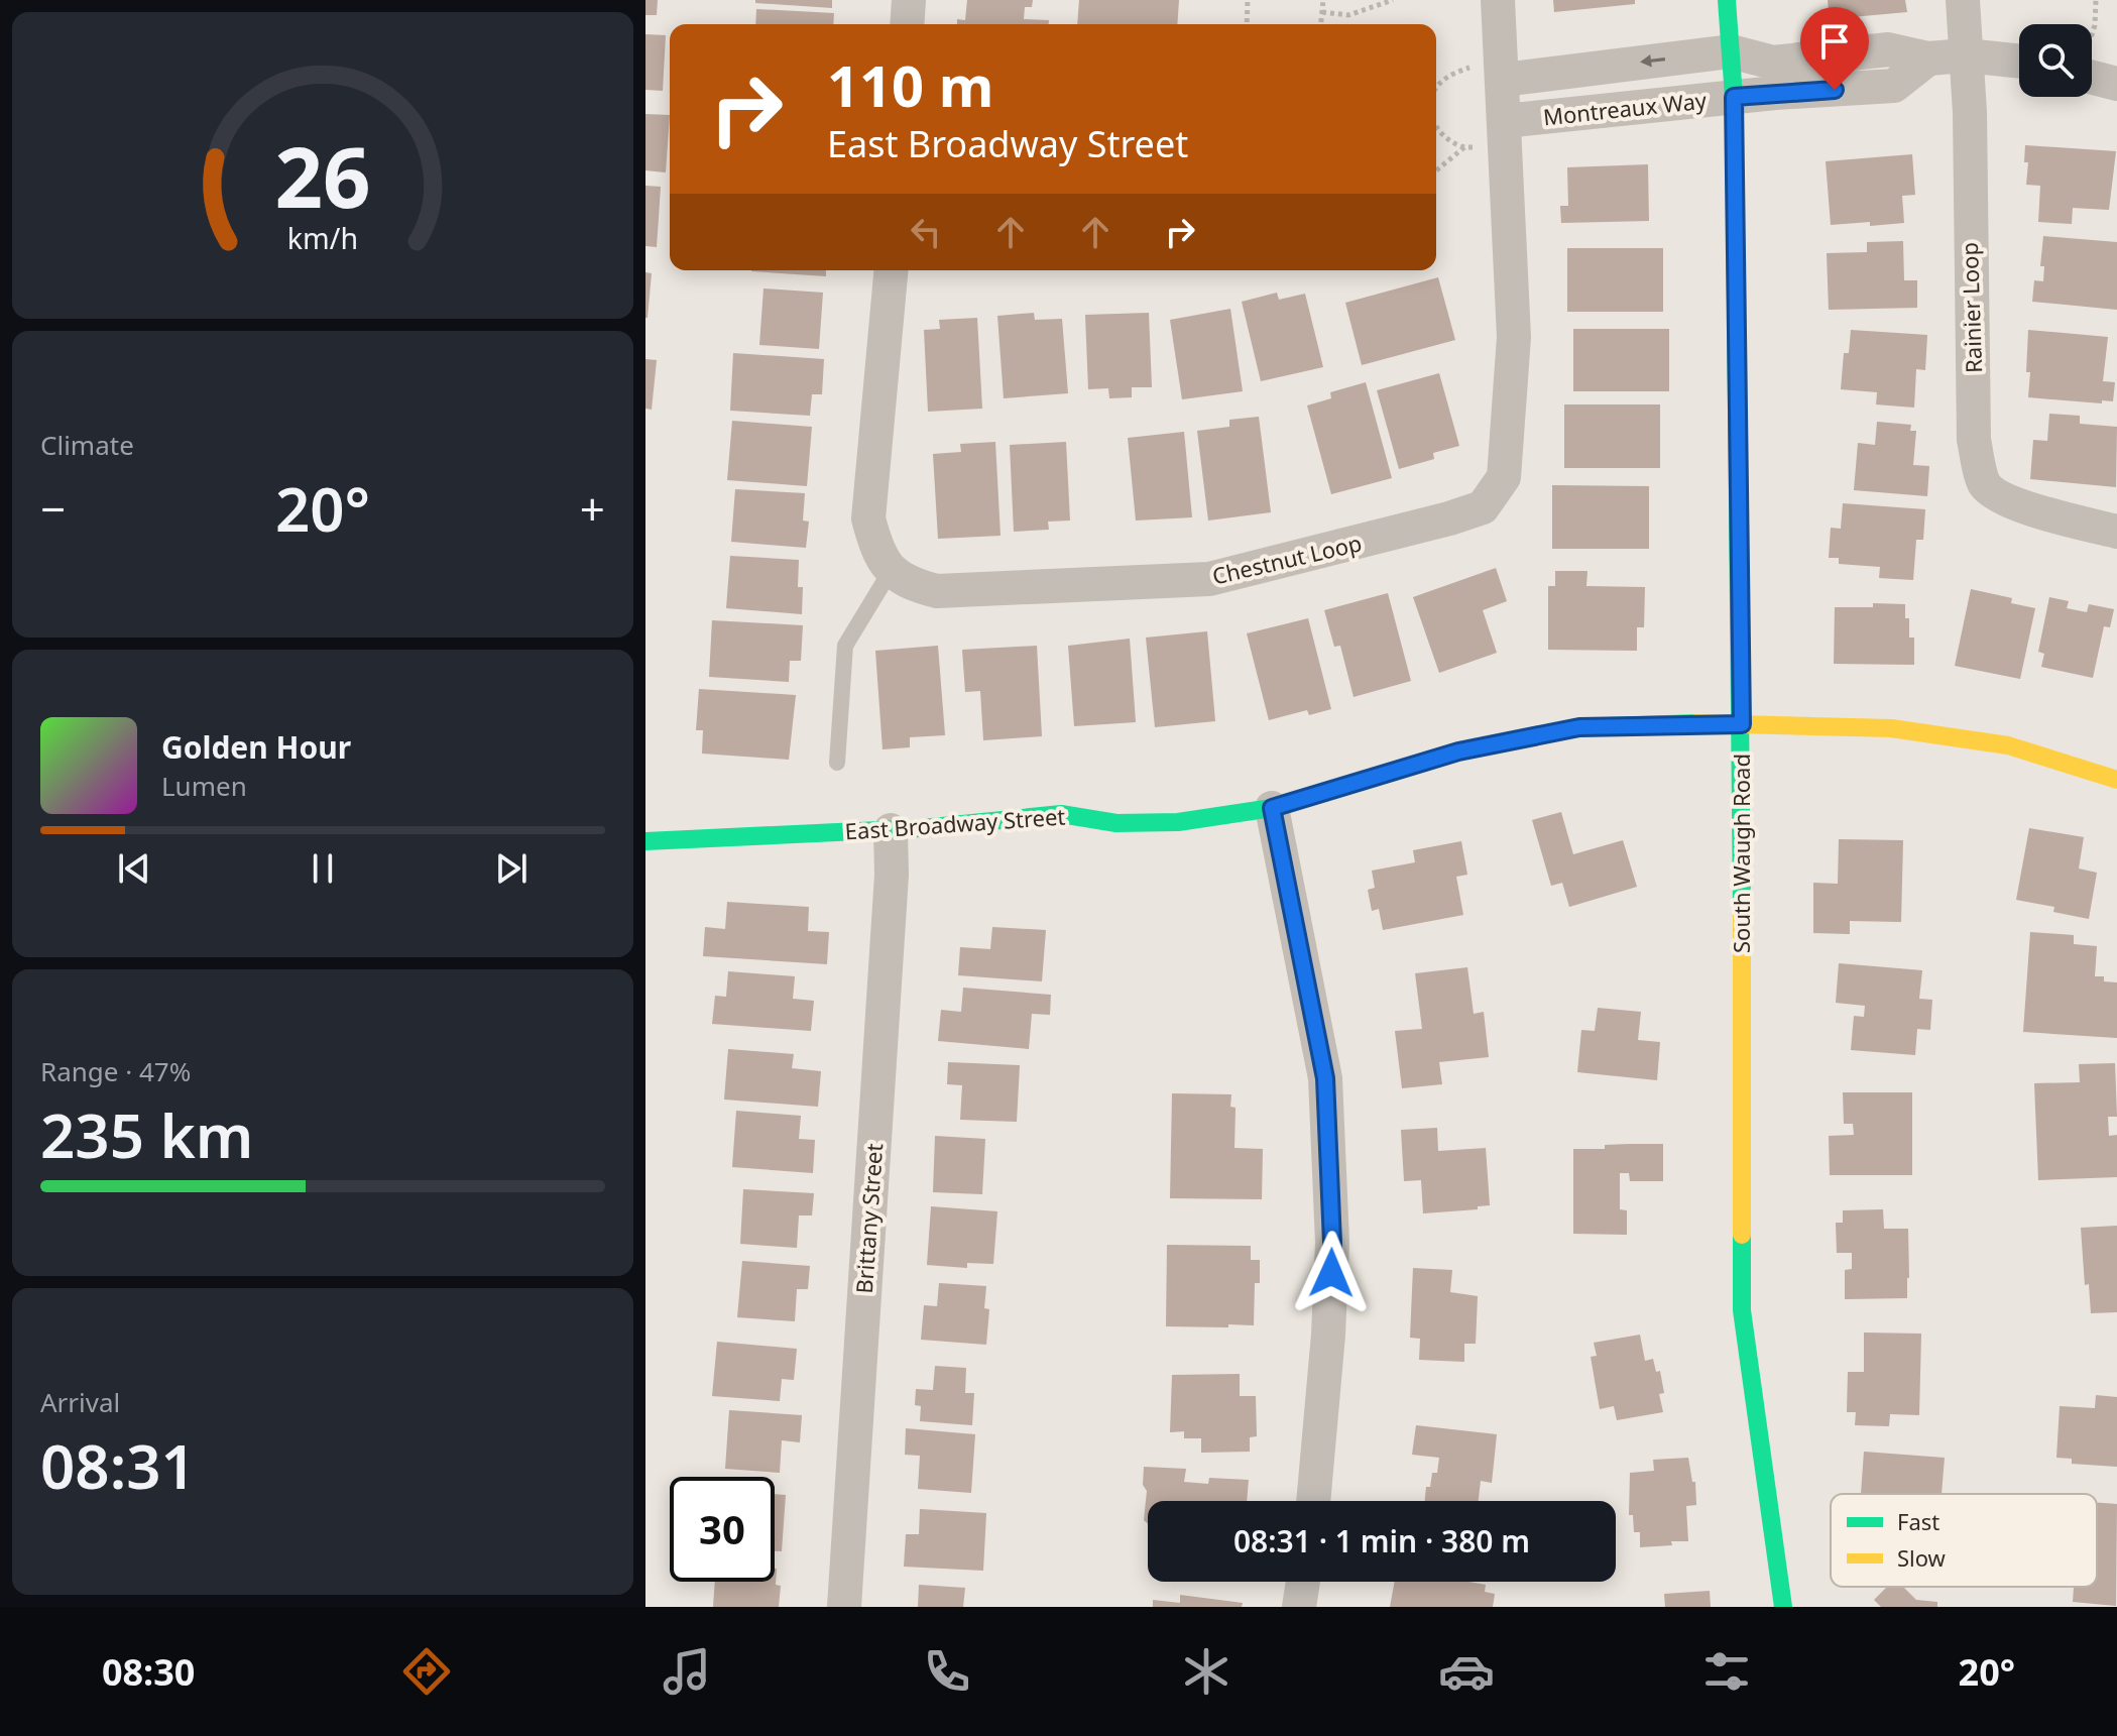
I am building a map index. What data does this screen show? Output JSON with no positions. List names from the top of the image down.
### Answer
{
  "streets": {
    "street": [
      "Montreaux Way",
      "Rainier Loop",
      "Chestnut Loop",
      "East Broadway Street",
      "South Waugh Road",
      "Brittany Street"
    ]
  },
  "crossings": [
    ["Montreaux Way", "Rainier Loop"],
    ["Montreaux Way", "Chestnut Loop"],
    ["Montreaux Way", "South Waugh Road"],
    ["East Broadway Street", "South Waugh Road"],
    ["East Broadway Street", "Brittany Street"]
  ],
  "legend": ["Fast", "Slow"],
  "page": {
    "turn": ["110 m", "East Broadway Street"],
    "tile": [
      "Climate",
      ["Range · 47%", "235 km"],
      ["Arrival", "08:31"]
    ],
    "heat": ["−", "20°", "+"],
    "song": ["Golden Hour", "Lumen"],
    "limit": "30",
    "trip": "08:31 · 1 min · 380 m",
    "tabs": ["08:30", "20°"],
    "gauge": ["26", "km/h"]
  }
}
